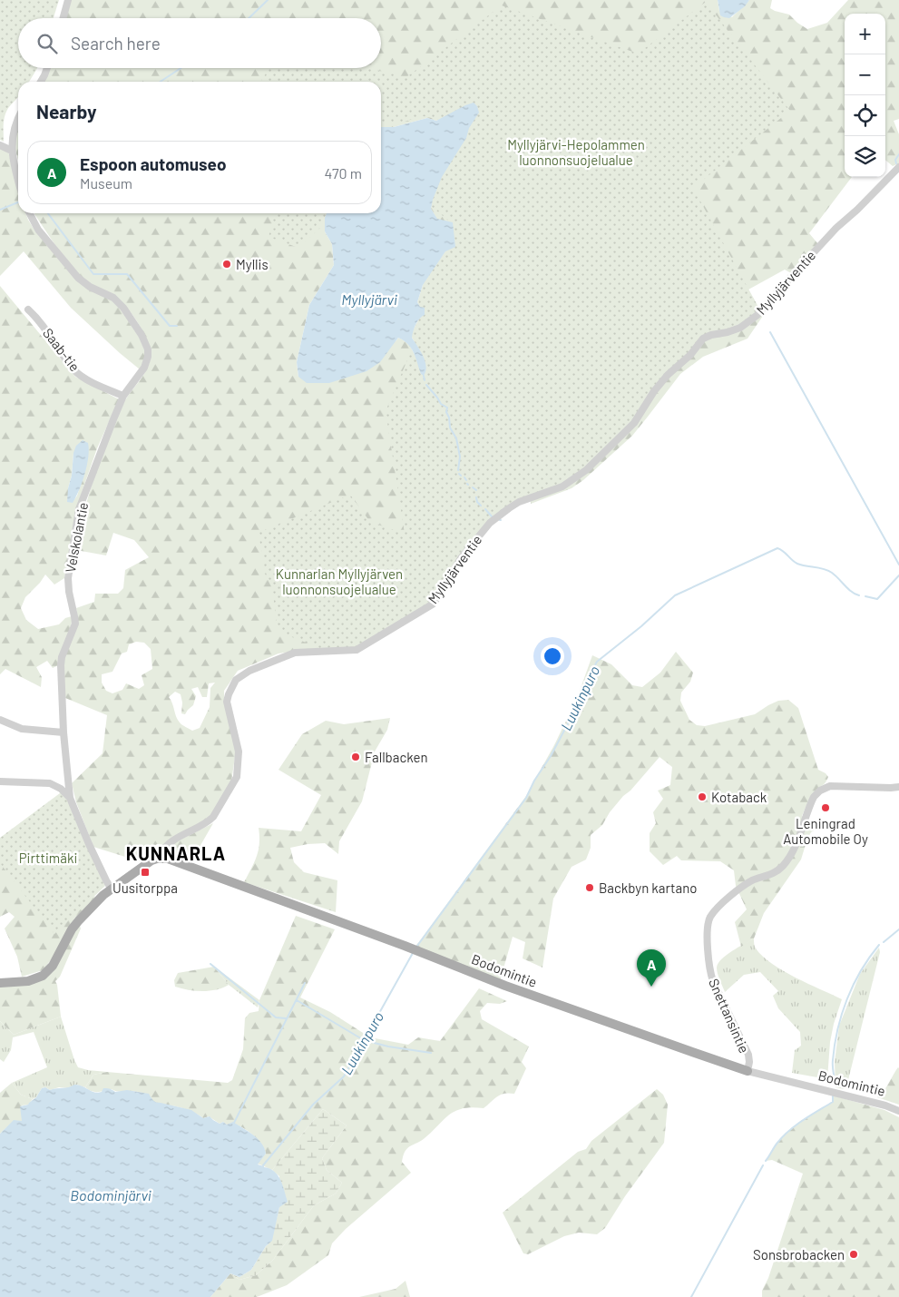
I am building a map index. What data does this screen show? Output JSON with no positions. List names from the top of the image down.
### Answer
{
  "streets": {
    "main road": ["Bodomintie"],
    "street": [
      "Myllyjärventie",
      "Saab-tie",
      "Velskolantie",
      "Snettansintie"
    ]
  },
  "crossings": [
    ["Myllyjärventie", "Bodomintie"],
    ["Saab-tie", "Velskolantie"],
    ["Bodomintie", "Snettansintie"]
  ],
  "districts": ["KUNNARLA"],
  "water": ["Myllyjärvi", "Luukinpuro", "Bodominjärvi"],
  "parks": ["Myllyjärvi-Hepolammen luonnonsuojelualue", "Kunnarlan Myllyjärven luonnonsuojelualue", "Pirttimäki"],
  "places": {
    "other": [
      "Myllis",
      "Fallbacken",
      "Kotaback",
      "Leningrad Automobile Oy",
      "Backbyn kartano",
      "Sonsbrobacken"
    ],
    "transit": ["Uusitorppa"]
  },
  "page": {
    "map_buttons": ["+", "−"],
    "search": "Search here",
    "heading": "Nearby",
    "list": [
      {
        "mark": "A",
        "name": "Espoon automuseo",
        "note": "Museum",
        "value": "470 m"
      }
    ],
    "pins": "A"
  }
}
